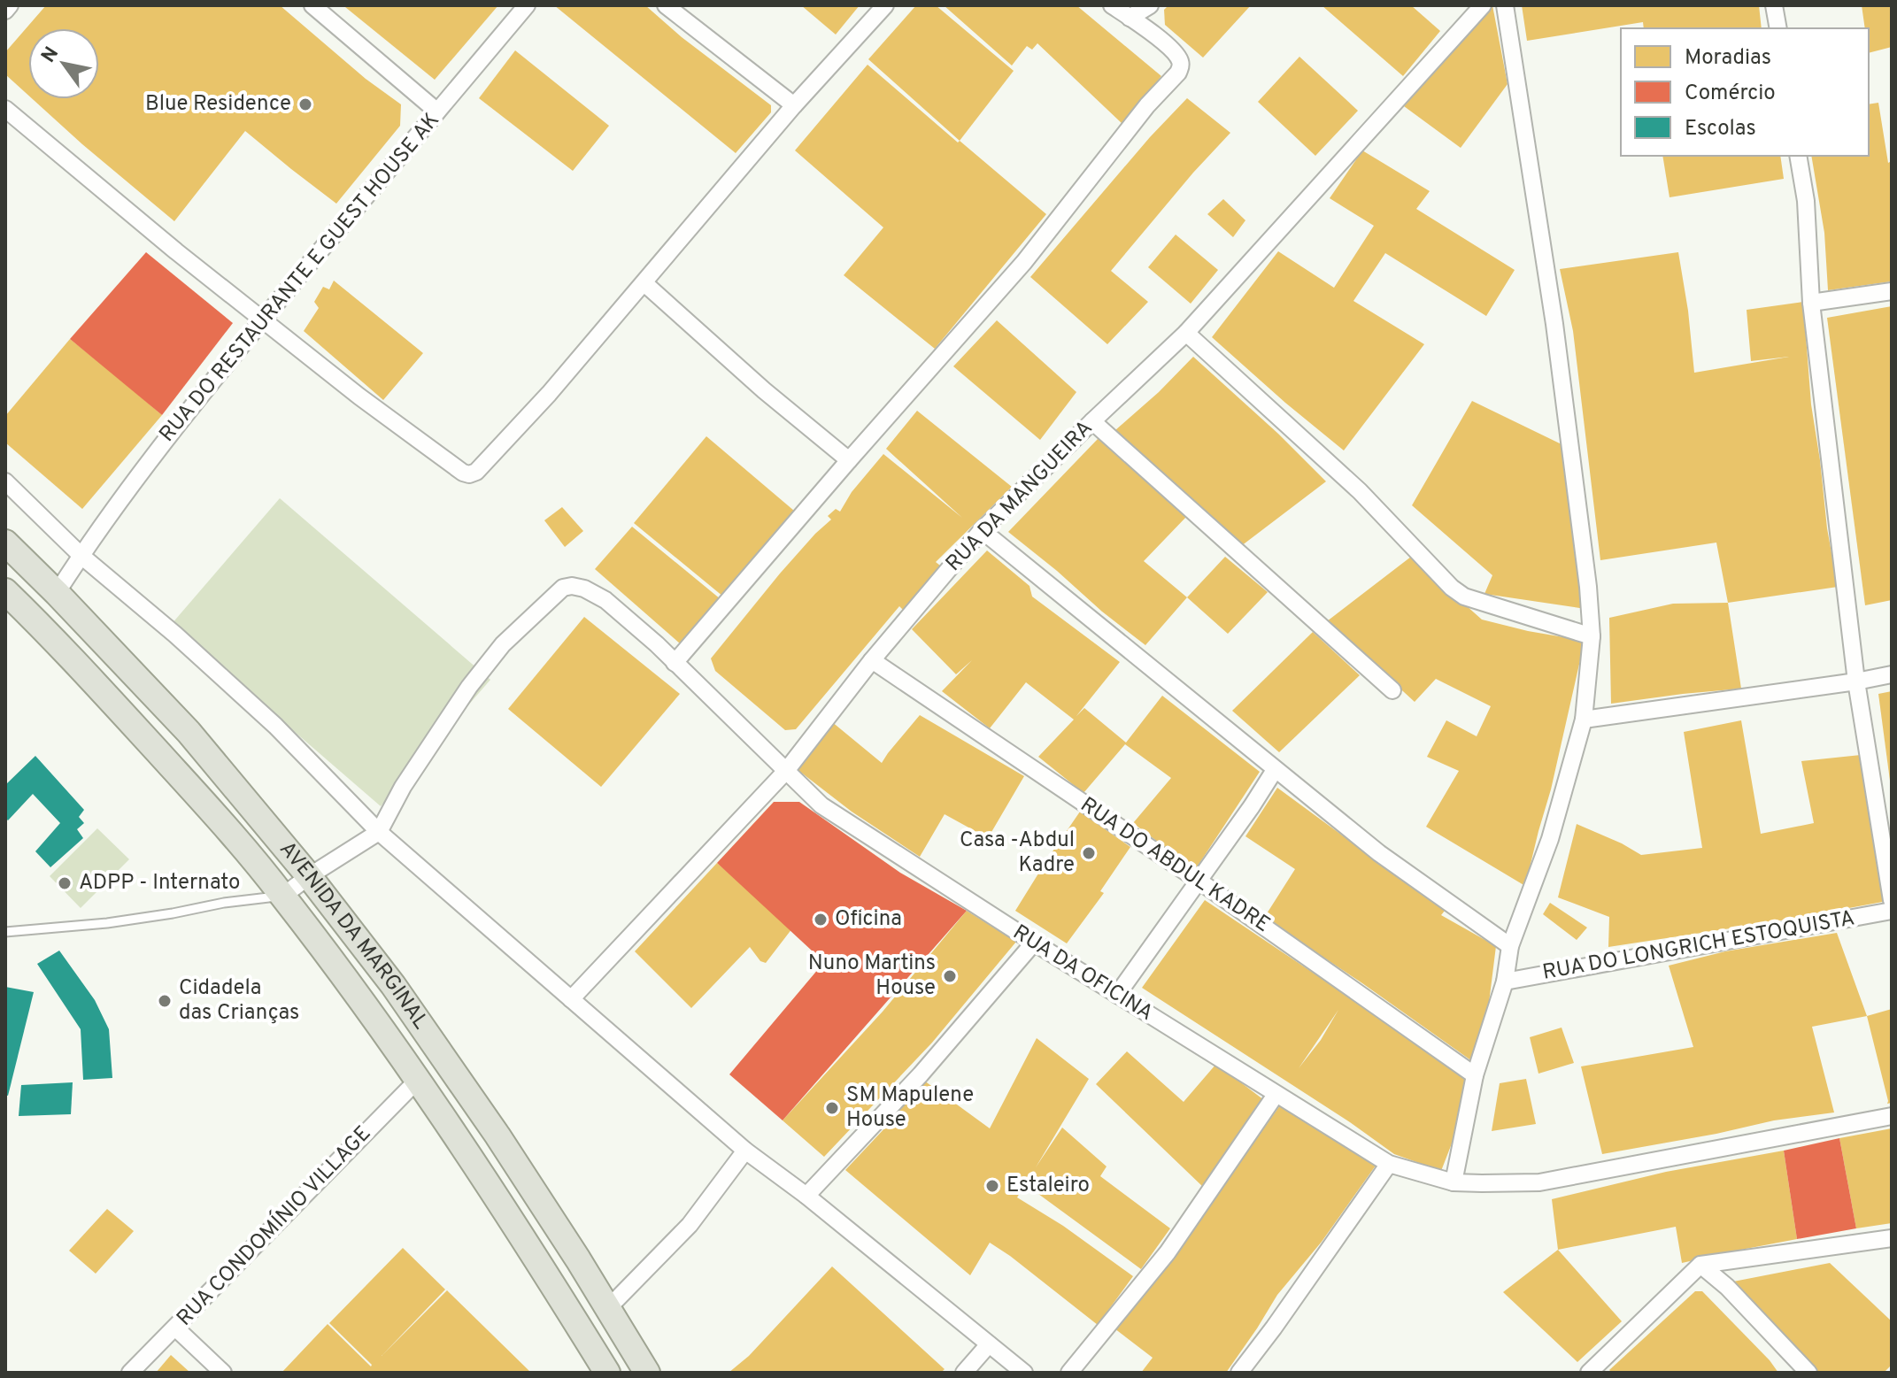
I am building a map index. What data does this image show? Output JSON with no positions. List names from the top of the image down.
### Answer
{
  "streets": {
    "main road": ["AVENIDA DA MARGINAL"],
    "street": [
      "RUA DO RESTAURANTE E GUEST HOUSE AK",
      "RUA DA MANGUEIRA",
      "RUA DO ABDUL KADRE",
      "RUA DO LONGRICH ESTOQUISTA",
      "RUA DA OFICINA",
      "RUA CONDOMÍNIO VILLAGE"
    ]
  },
  "crossings": [
    ["RUA DO RESTAURANTE E GUEST HOUSE AK", "AVENIDA DA MARGINAL"],
    ["RUA DA MANGUEIRA", "RUA DO ABDUL KADRE"],
    ["RUA DA MANGUEIRA", "RUA DA OFICINA"],
    ["AVENIDA DA MARGINAL", "RUA CONDOMÍNIO VILLAGE"]
  ],
  "places": [
    "Blue Residence",
    "Casa -Abdul Kadre",
    "ADPP - Internato",
    "Oficina",
    "Nuno Martins House",
    "Cidadela das Crianças",
    "SM Mapulene House",
    "Estaleiro"
  ],
  "legend": ["Moradias", "Comércio", "Escolas"],
  "north": "top left"
}
